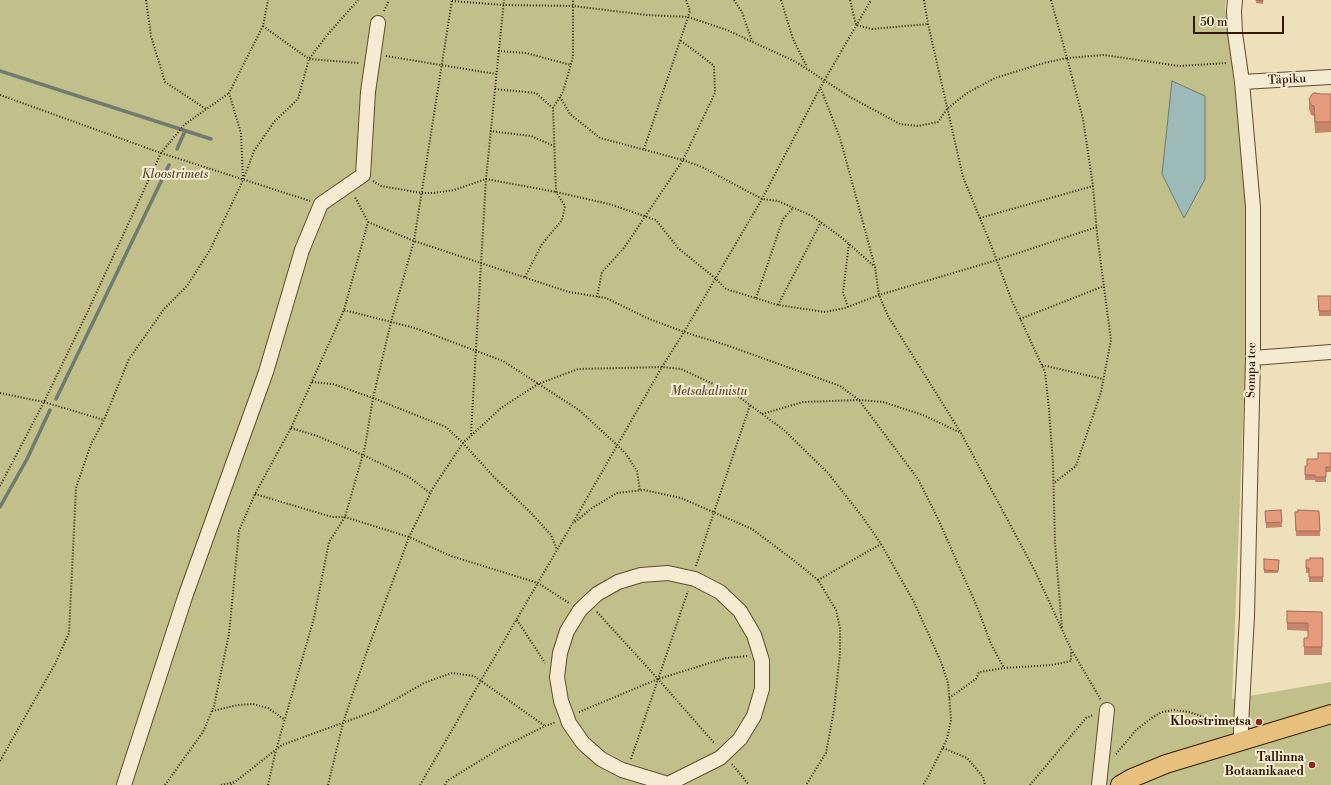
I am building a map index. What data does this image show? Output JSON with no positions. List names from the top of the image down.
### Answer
{
  "streets": {
    "street": ["Täpiku", "Sompa tee"]
  },
  "crossings": [
    ["Täpiku", "Sompa tee"]
  ],
  "parks": ["Kloostrimets", "Metsakalmistu"],
  "places": ["Kloostrimetsa", "Tallinna Botaanikaaed"],
  "scale_bar": "50 m"
}
